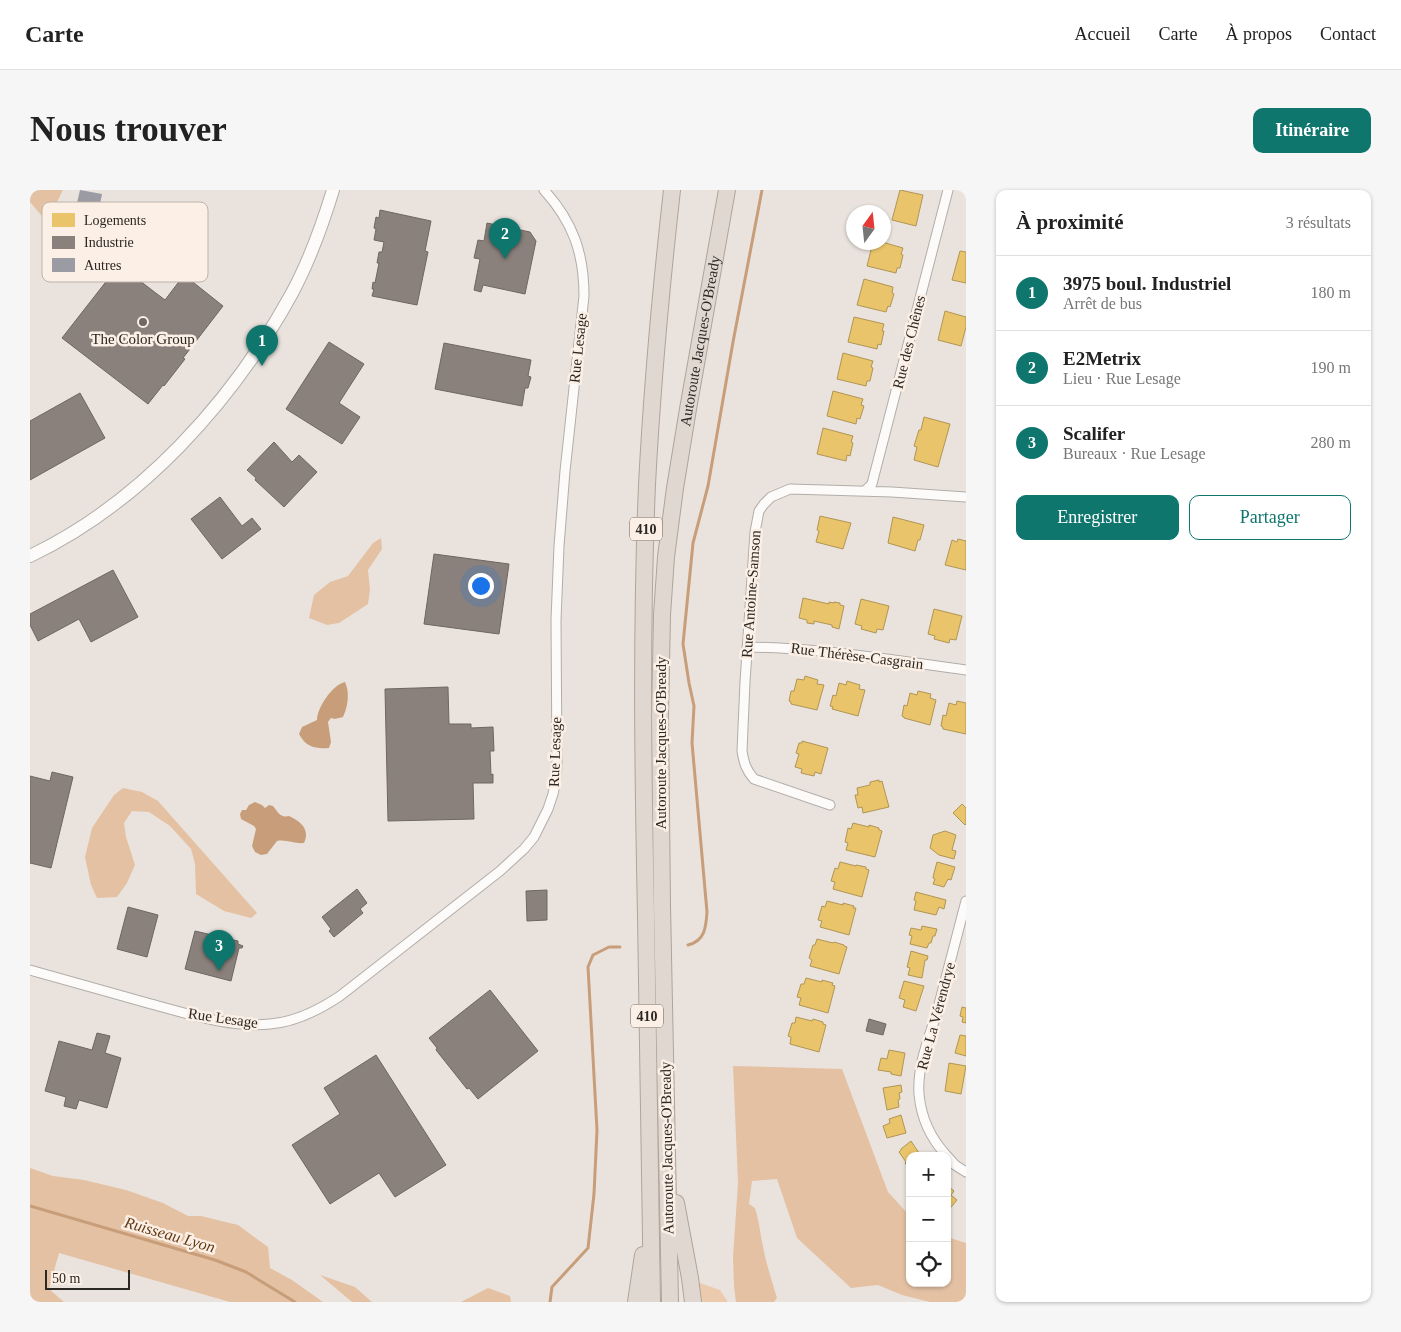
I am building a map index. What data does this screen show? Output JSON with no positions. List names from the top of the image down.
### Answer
{
  "streets": {
    "highway": ["Autoroute Jacques-O'Bready", "410"],
    "street": [
      "Rue des Chênes",
      "Rue Lesage",
      "Rue Antoine-Samson",
      "Rue Thérèse-Casgrain",
      "Rue La Vérendrye"
    ]
  },
  "crossings": [
    ["Rue des Chênes", "Rue Antoine-Samson"],
    ["Rue Antoine-Samson", "Rue Thérèse-Casgrain"]
  ],
  "water": ["Ruisseau Lyon"],
  "places": ["The Color Group"],
  "legend": ["Logements", "Industrie", "Autres"],
  "scale_bar": "50 m",
  "north": "top",
  "page": {
    "header": "Carte",
    "nav": [
      "Accueil",
      "Carte",
      "À propos",
      "Contact"
    ],
    "buttons": [
      "Itinéraire",
      ["Enregistrer", "Partager"]
    ],
    "title": "Nous trouver",
    "heading": ["À proximité", "3 résultats"],
    "pins": ["2", "1", "3"],
    "list": [
      {
        "mark": "1",
        "name": "3975 boul. Industriel",
        "note": "Arrêt de bus",
        "value": "180 m"
      },
      {
        "mark": "2",
        "name": "E2Metrix",
        "note": "Lieu · Rue Lesage",
        "value": "190 m"
      },
      {
        "mark": "3",
        "name": "Scalifer",
        "note": "Bureaux · Rue Lesage",
        "value": "280 m"
      }
    ],
    "map_buttons": ["+", "−"],
    "scale": "50 m"
  }
}
